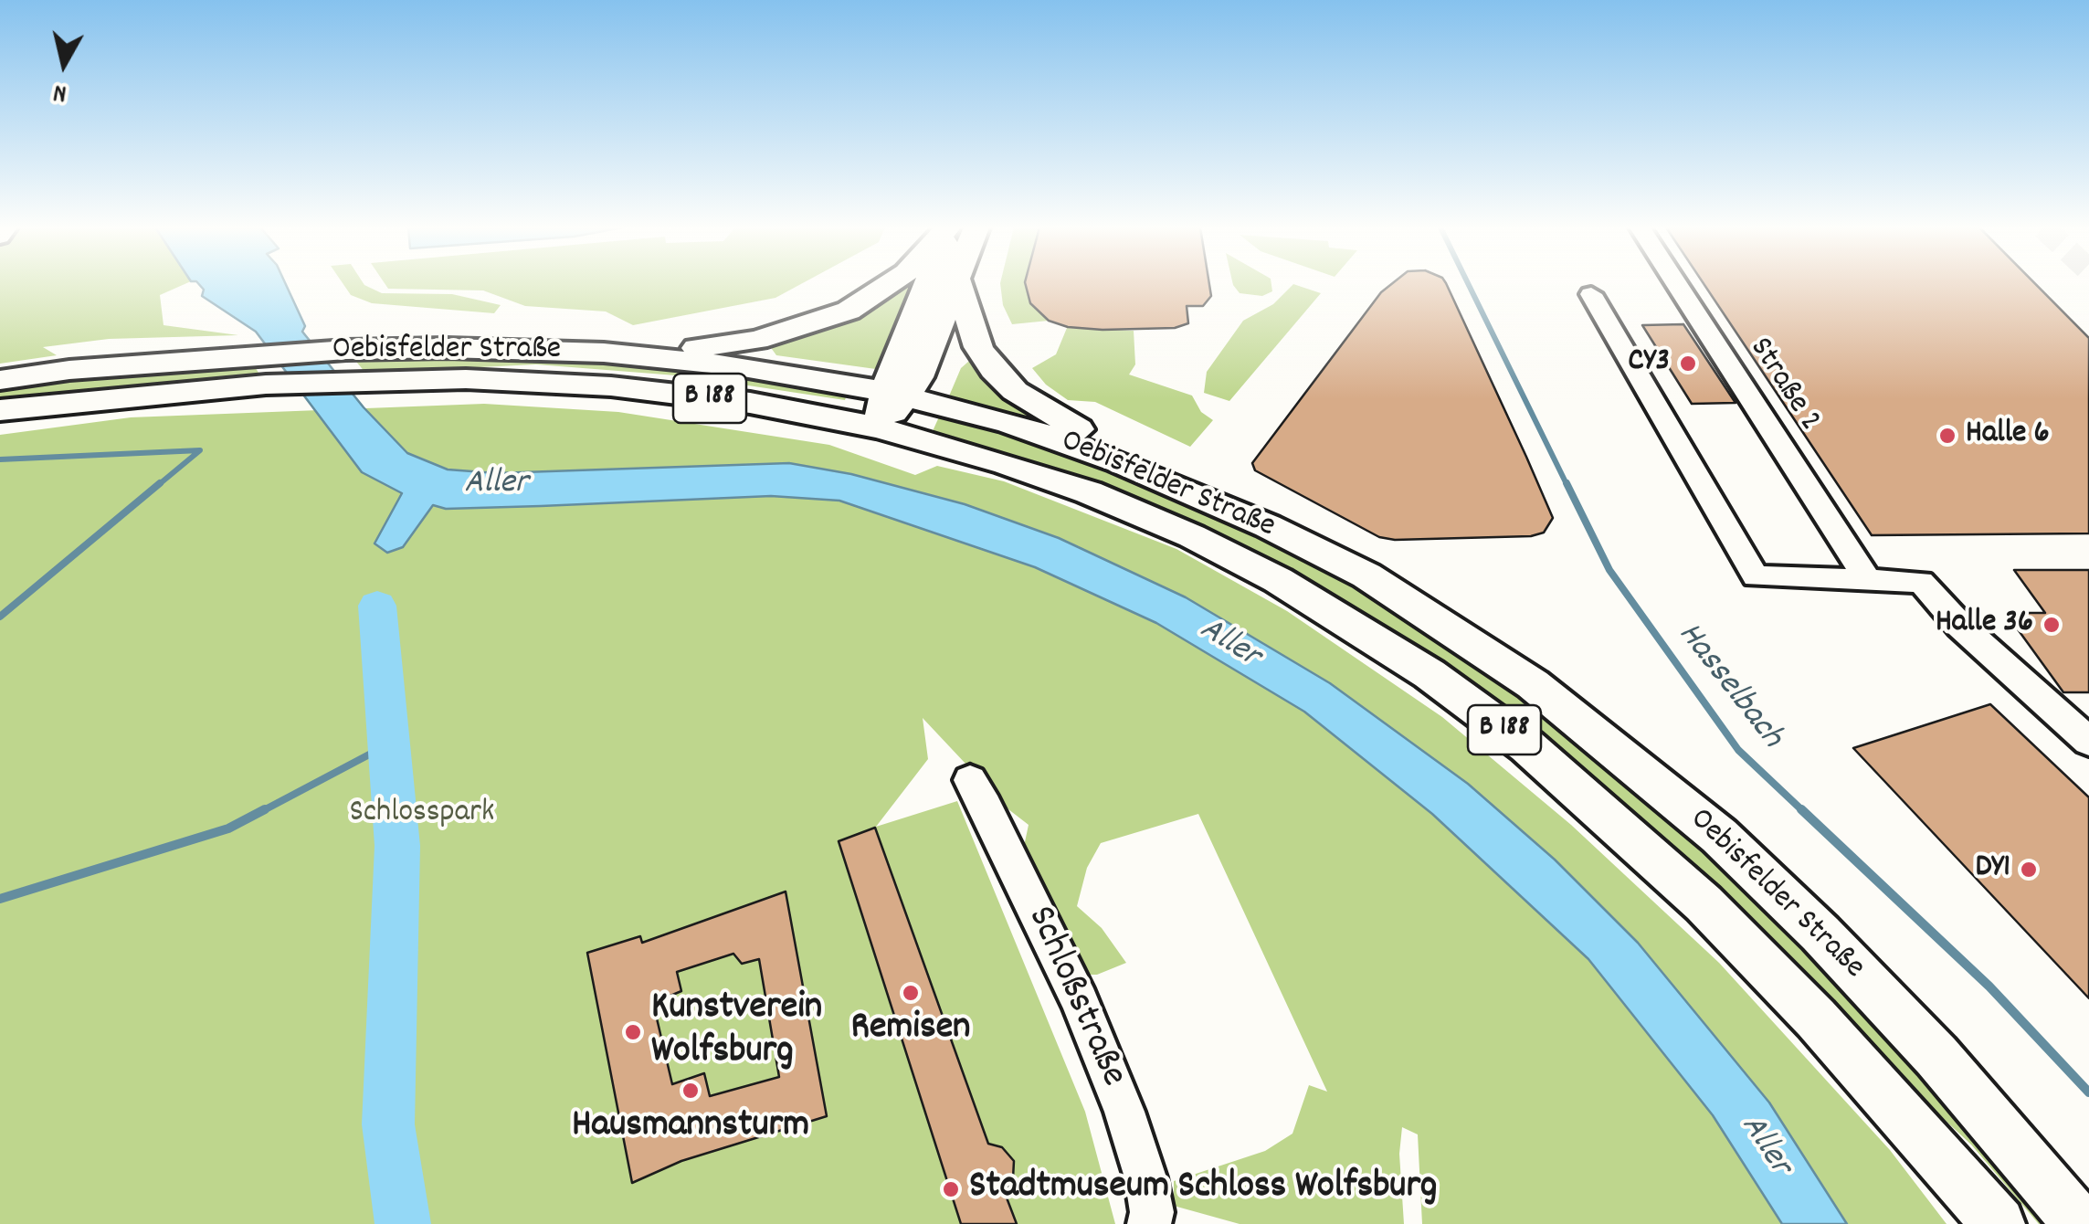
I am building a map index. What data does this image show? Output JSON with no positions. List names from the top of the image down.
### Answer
{
  "streets": {
    "main road": ["Oebisfelder Straße", "B 188"],
    "street": ["Straße 2", "Schloßstraße"]
  },
  "water": ["Aller", "Hasselbach"],
  "parks": ["Schlosspark"],
  "places": [
    "CY3",
    "Halle 6",
    "Halle 36",
    "DY1",
    "Remisen",
    "Kunstverein Wolfsburg",
    "Hausmannsturm",
    "Stadtmuseum Schloss Wolfsburg"
  ],
  "north": "bottom"
}
